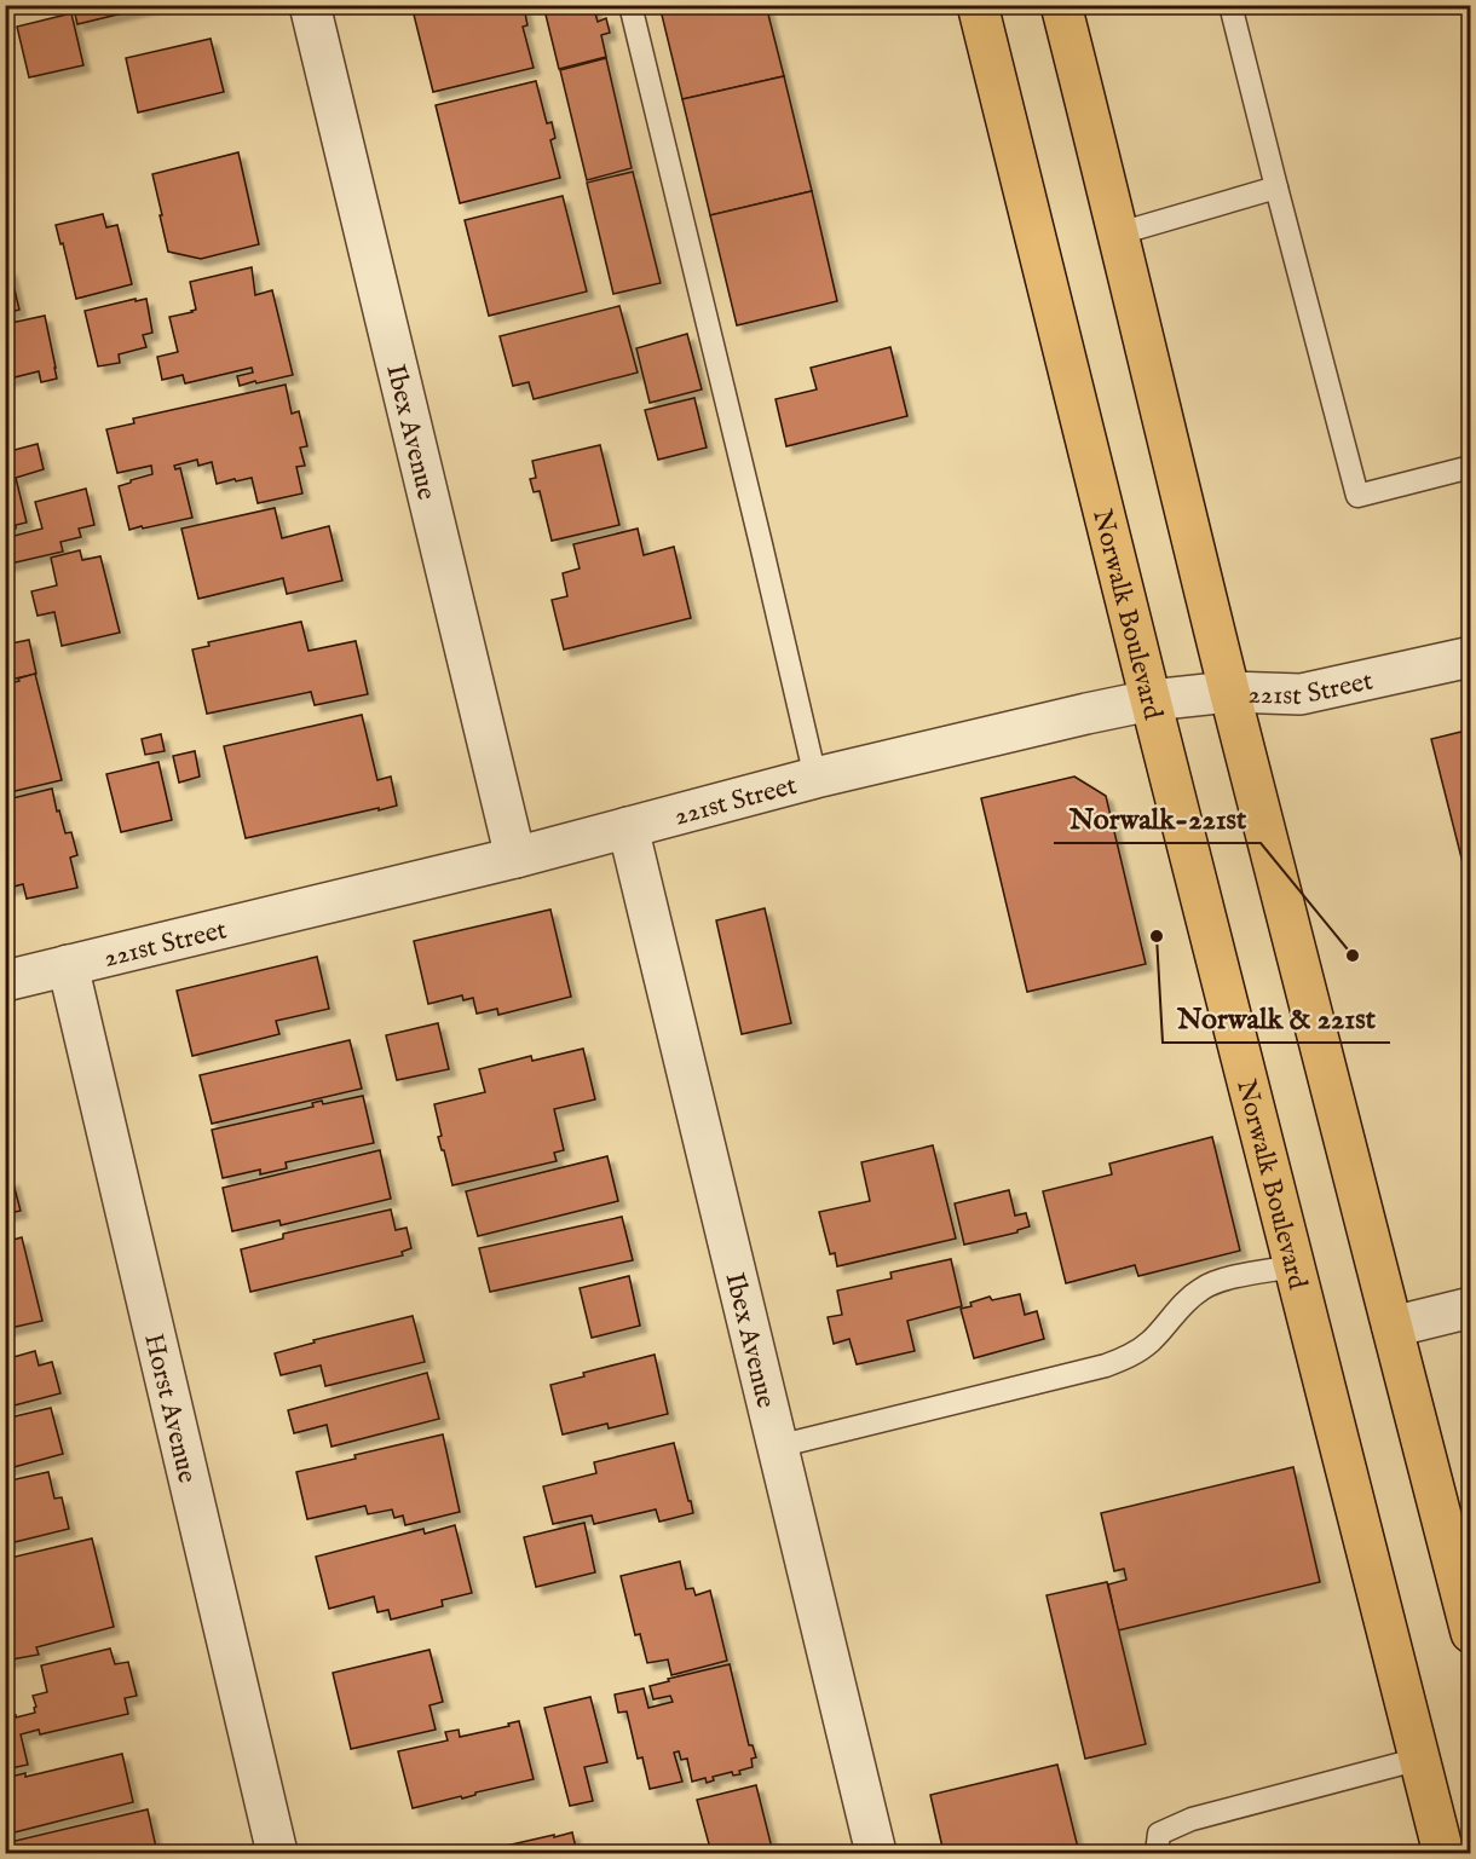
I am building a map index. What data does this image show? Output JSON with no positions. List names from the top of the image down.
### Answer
{
  "streets": {
    "main road": ["Norwalk Boulevard"],
    "street": ["Ibex Avenue", "221st Street", "Horst Avenue"]
  },
  "crossings": [
    ["Ibex Avenue", "221st Street"],
    ["Norwalk Boulevard", "221st Street"],
    ["221st Street", "Horst Avenue"]
  ],
  "places": ["Norwalk & 221st", "Norwalk-221st"]
}
